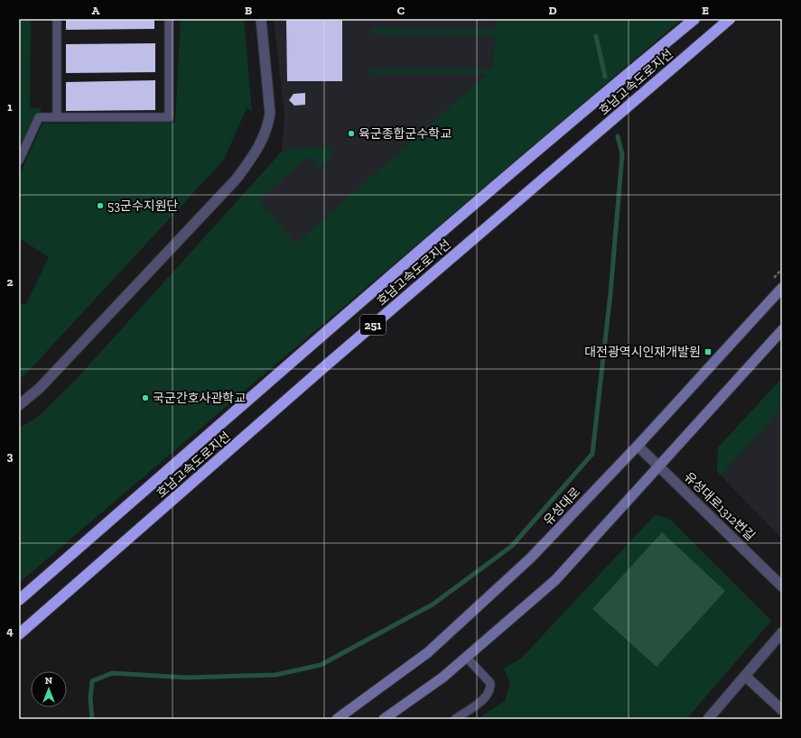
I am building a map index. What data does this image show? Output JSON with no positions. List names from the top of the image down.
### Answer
{
  "streets": {
    "highway": ["호남고속도로지선", "251"],
    "main road": ["유성대로"],
    "street": ["유성대로1312번길"]
  },
  "crossings": [
    ["유성대로", "유성대로1312번길"]
  ],
  "places": {
    "other": ["육군종합군수학교", "53군수지원단", "국군간호사관학교"],
    "transit": ["대전광역시인재개발원"]
  },
  "north": "top",
  "grid": {
    "columns": [
      "A",
      "B",
      "C",
      "D",
      "E"
    ],
    "rows": [
      "1",
      "2",
      "3",
      "4"
    ]
  }
}
